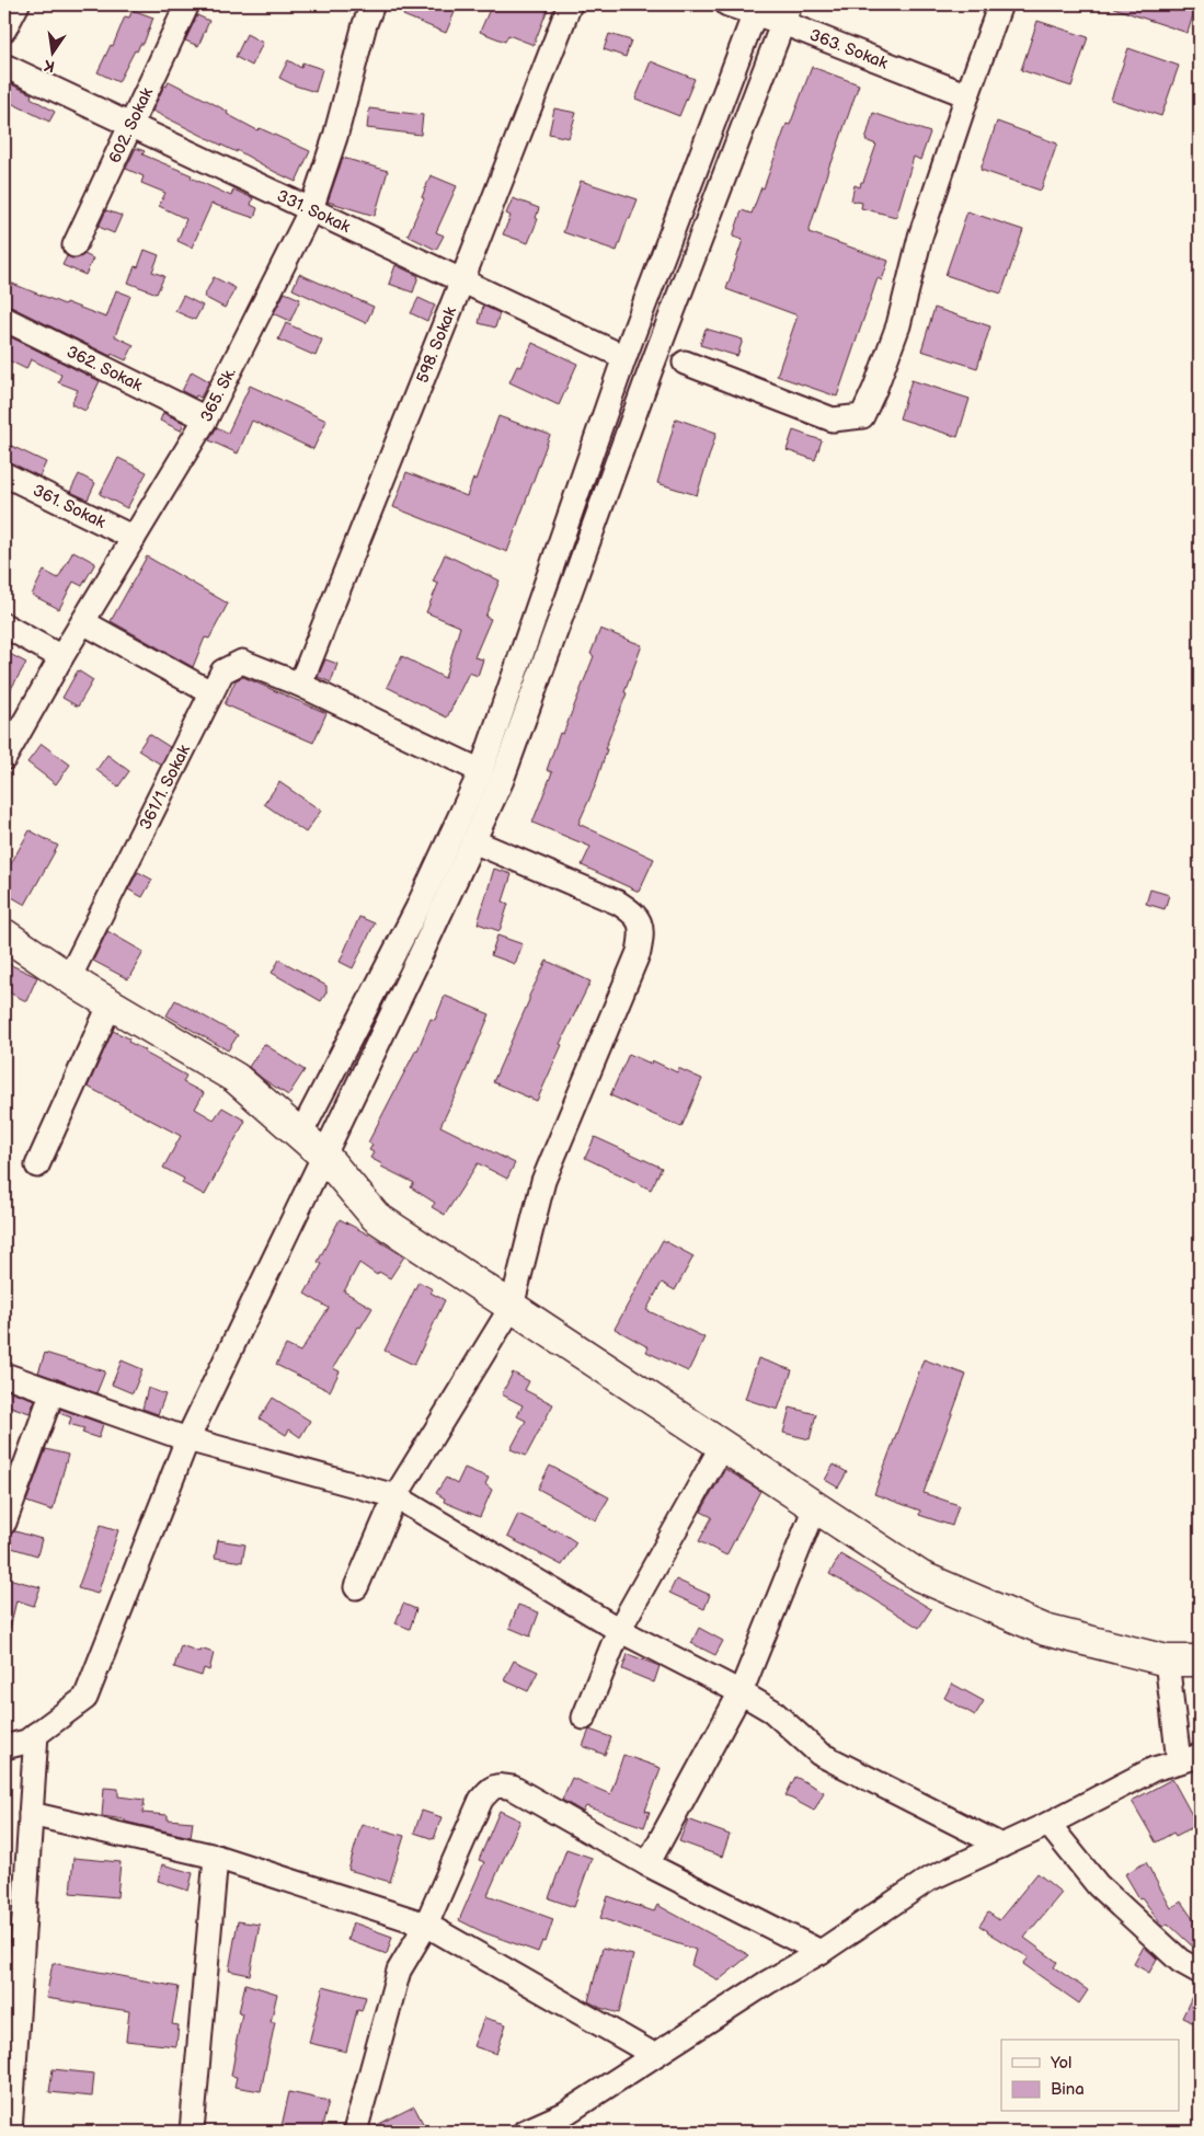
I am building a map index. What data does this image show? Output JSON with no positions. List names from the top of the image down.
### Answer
{
  "streets": {
    "street": [
      "363. Sokak",
      "602. Sokak",
      "331. Sokak",
      "598. Sokak",
      "362. Sokak",
      "365. Sk.",
      "361. Sokak",
      "361/1. Sokak"
    ]
  },
  "crossings": [
    ["602. Sokak", "331. Sokak"],
    ["331. Sokak", "598. Sokak"],
    ["331. Sokak", "365. Sk."],
    ["598. Sokak", "361/1. Sokak"],
    ["362. Sokak", "365. Sk."],
    ["365. Sk.", "361. Sokak"]
  ],
  "legend": ["Yol", "Bina"],
  "north": "bottom"
}
